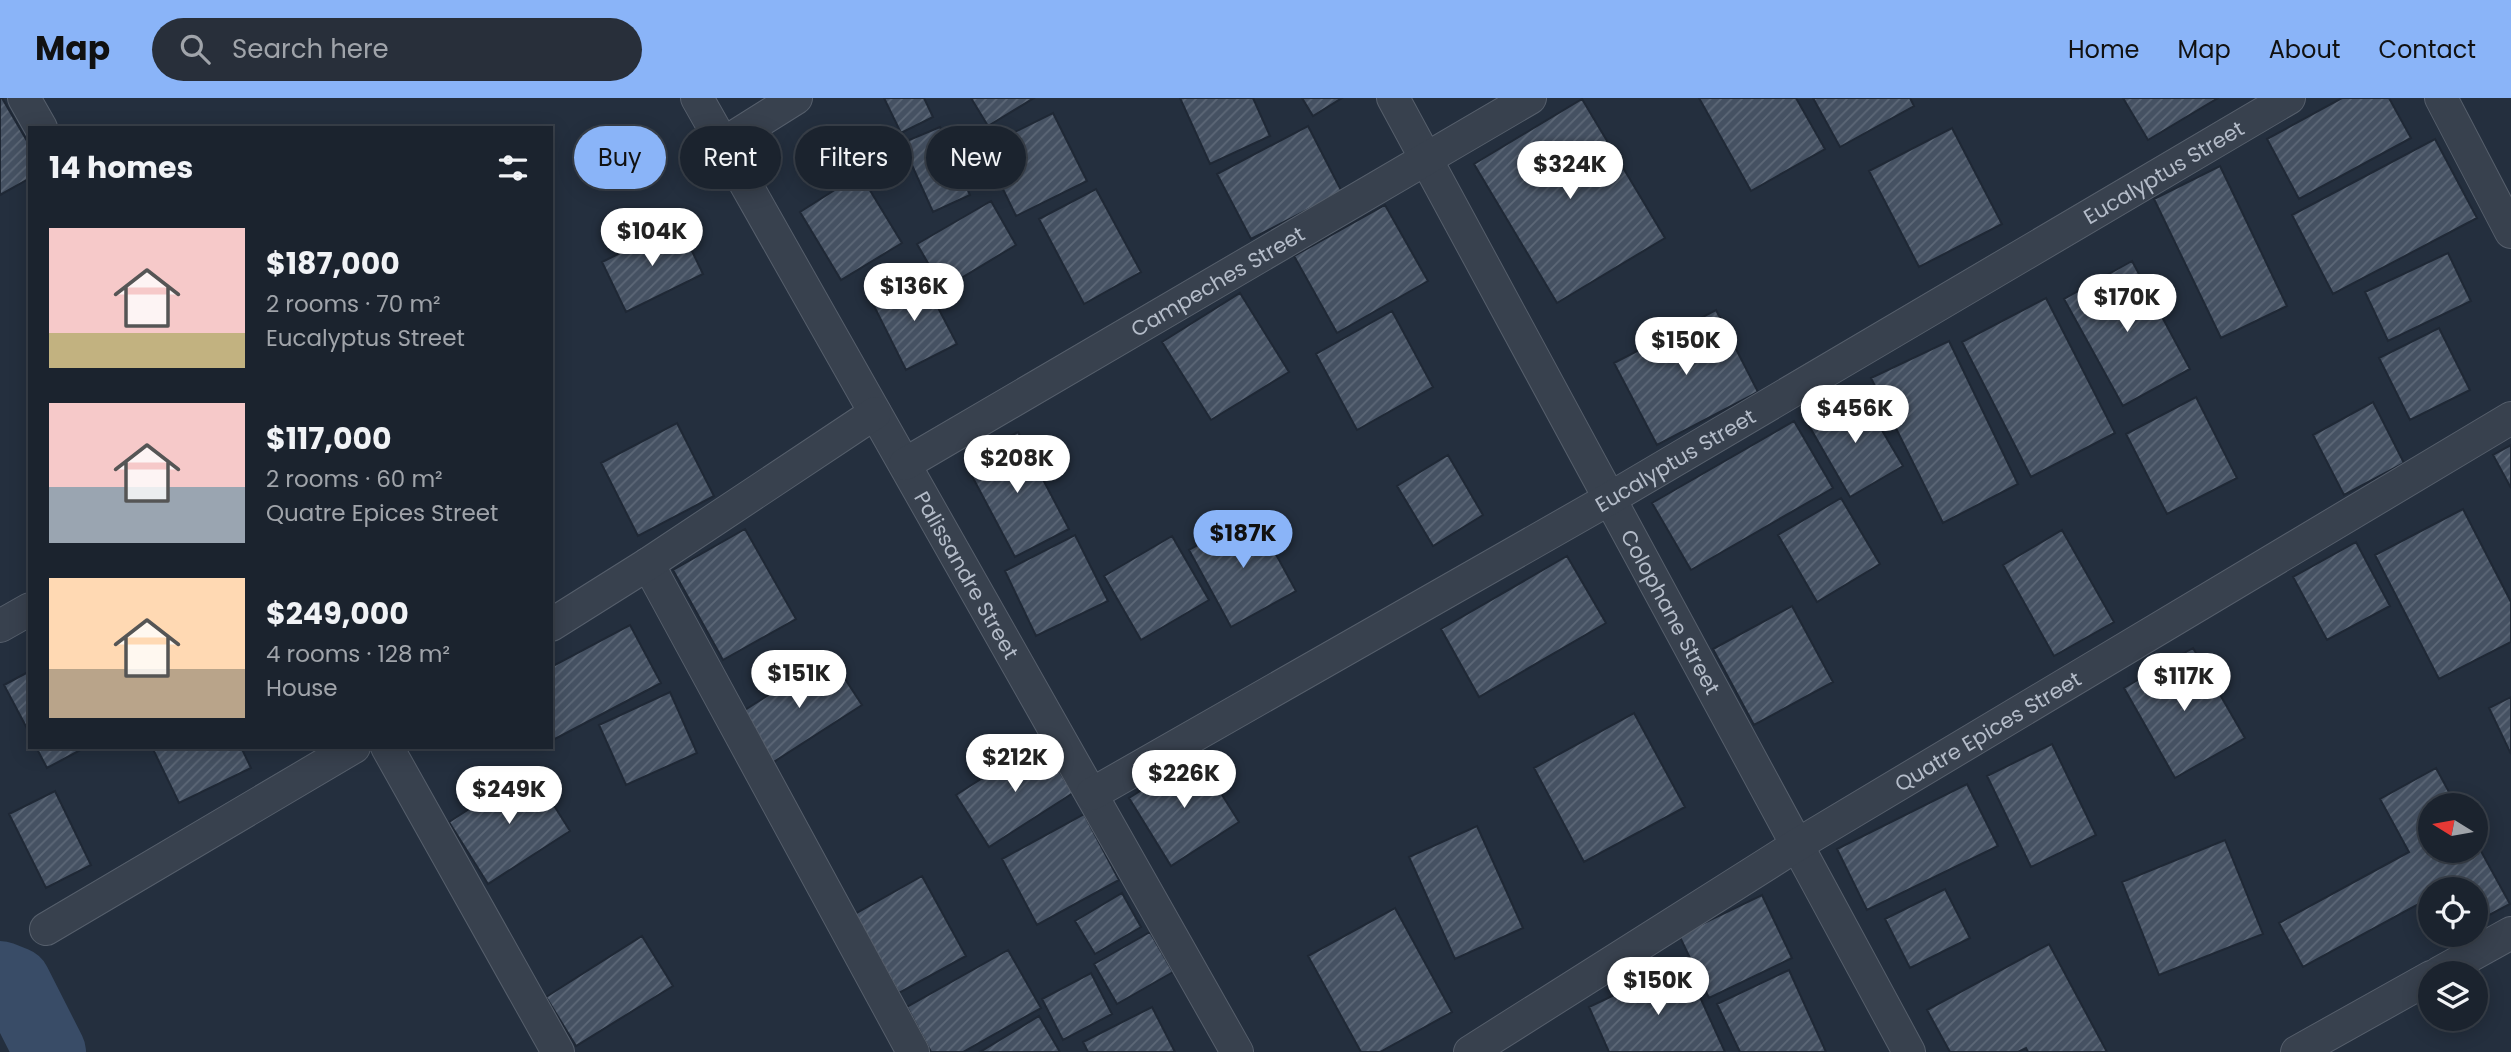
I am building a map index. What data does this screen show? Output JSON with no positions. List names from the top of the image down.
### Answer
{
  "streets": {
    "street": [
      "Eucalyptus Street",
      "Campeches Street",
      "Palissandre Street",
      "Colophane Street",
      "Quatre Epices Street"
    ]
  },
  "crossings": [
    ["Eucalyptus Street", "Palissandre Street"],
    ["Eucalyptus Street", "Colophane Street"],
    ["Campeches Street", "Palissandre Street"],
    ["Campeches Street", "Colophane Street"],
    ["Colophane Street", "Quatre Epices Street"]
  ],
  "north": "left",
  "page": {
    "header": "Map",
    "search": "Search here",
    "nav": [
      "Home",
      "Map",
      "About",
      "Contact"
    ],
    "chip": [
      "Buy",
      "Rent",
      "Filters",
      "New"
    ],
    "heading": "14 homes",
    "price": [
      "$324K",
      "$104K",
      "$136K",
      "$170K",
      "$150K",
      "$456K",
      "$208K",
      "$187K",
      "$151K",
      "$117K",
      "$212K",
      "$226K",
      "$249K",
      "$150K"
    ],
    "list": [
      {
        "name": "$187,000",
        "note": "2 rooms · 70 m² · Eucalyptus Street"
      },
      {
        "name": "$117,000",
        "note": "2 rooms · 60 m² · Quatre Epices Street"
      },
      {
        "name": "$249,000",
        "note": "4 rooms · 128 m² · House"
      }
    ]
  }
}
